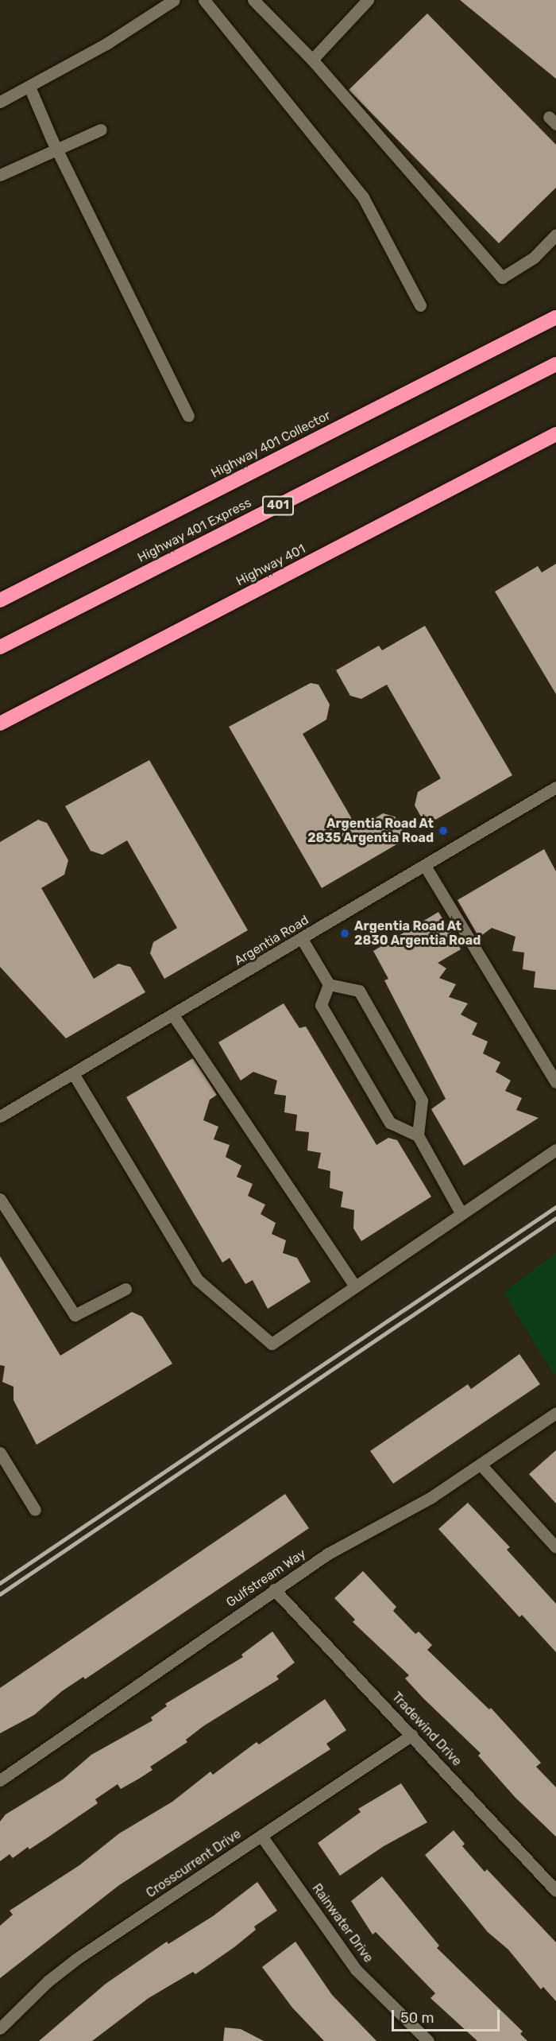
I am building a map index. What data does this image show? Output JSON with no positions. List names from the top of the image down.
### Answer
{
  "streets": {
    "highway": [
      "Highway 401 Collector",
      "401",
      "Highway 401 Express",
      "Highway 401"
    ],
    "street": [
      "Argentia Road",
      "Gulfstream Way",
      "Tradewind Drive",
      "Crosscurrent Drive",
      "Rainwater Drive"
    ]
  },
  "crossings": [
    ["Gulfstream Way", "Tradewind Drive"],
    ["Tradewind Drive", "Crosscurrent Drive"],
    ["Crosscurrent Drive", "Rainwater Drive"]
  ],
  "places": ["Argentia Road At 2835 Argentia Road", "Argentia Road At 2830 Argentia Road"],
  "scale_bar": "50 m"
}
